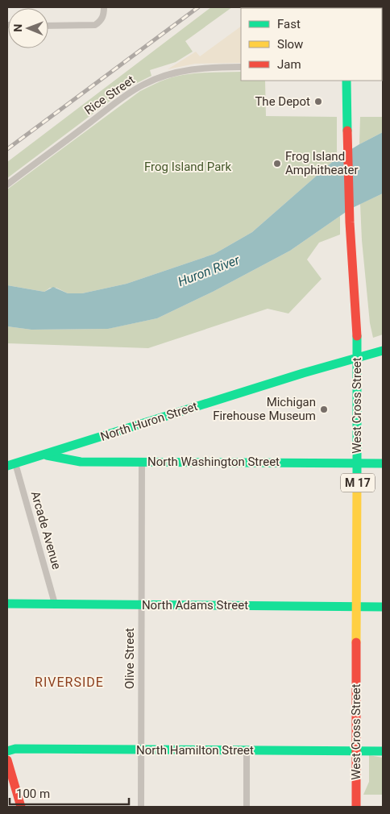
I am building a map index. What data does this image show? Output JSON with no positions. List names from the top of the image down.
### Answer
{
  "streets": {
    "main road": [
      "West Cross Street",
      "North Huron Street",
      "North Washington Street",
      "M 17",
      "North Adams Street",
      "North Hamilton Street"
    ],
    "street": ["Rice Street", "Arcade Avenue", "Olive Street"]
  },
  "crossings": [
    ["West Cross Street", "North Huron Street"],
    ["West Cross Street", "North Washington Street"],
    ["West Cross Street", "North Adams Street"],
    ["West Cross Street", "North Hamilton Street"],
    ["North Huron Street", "North Washington Street"],
    ["North Huron Street", "Arcade Avenue"],
    ["North Washington Street", "Olive Street"],
    ["Arcade Avenue", "North Adams Street"],
    ["North Adams Street", "Olive Street"],
    ["Olive Street", "North Hamilton Street"]
  ],
  "districts": ["RIVERSIDE"],
  "water": ["Huron River"],
  "parks": ["Frog Island Park"],
  "places": ["The Depot", "Frog Island Amphitheater", "Michigan Firehouse Museum"],
  "legend": ["Fast", "Slow", "Jam"],
  "scale_bar": "100 m",
  "north": "left"
}
